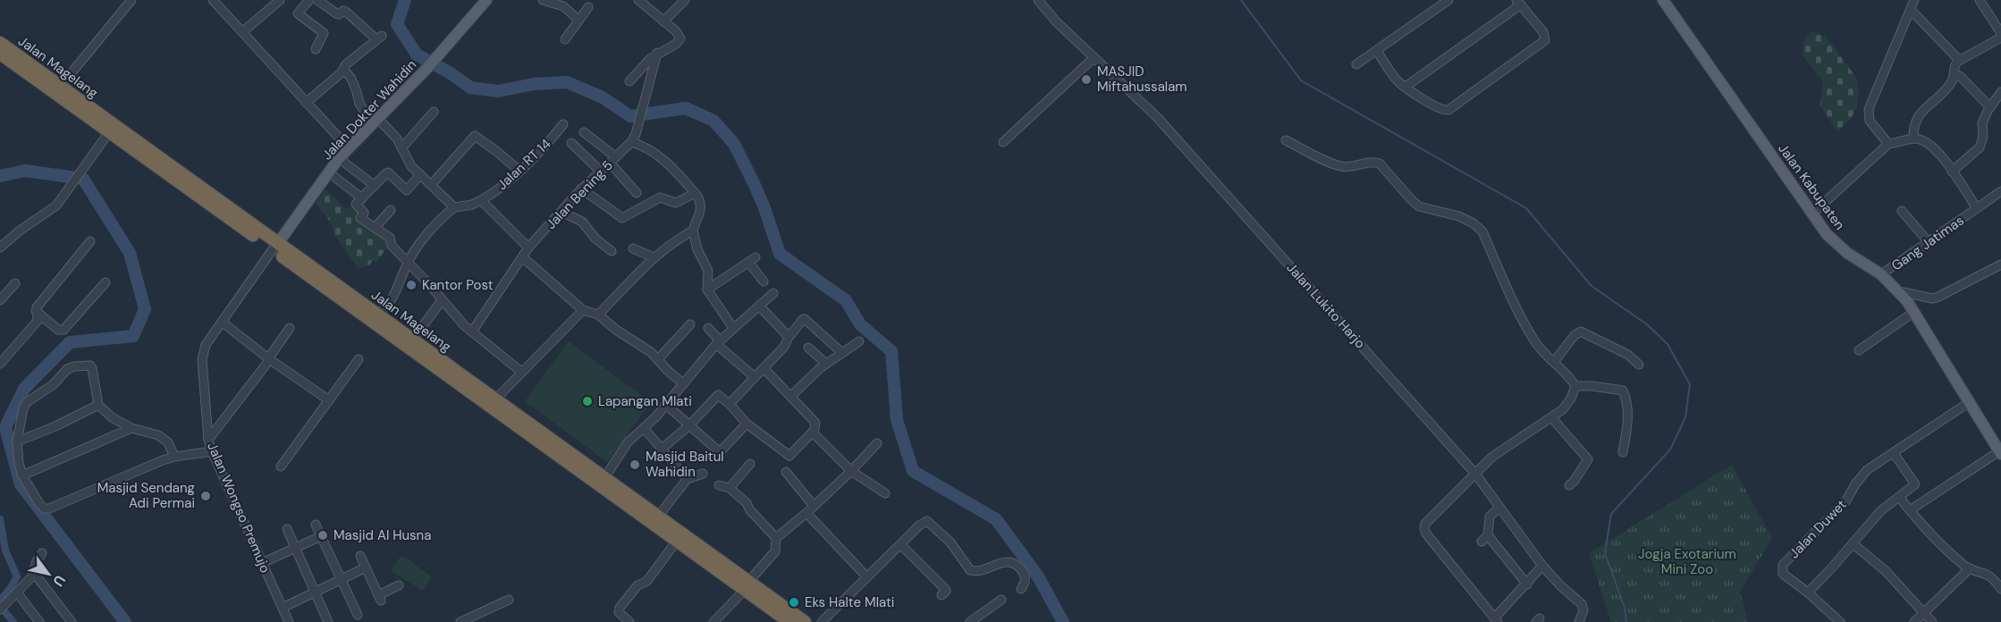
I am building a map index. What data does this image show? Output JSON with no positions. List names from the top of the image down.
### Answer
{
  "streets": {
    "highway": ["Jalan Magelang"],
    "main road": ["Jalan Dokter Wahidin", "Jalan Kabupaten"],
    "street": [
      "Jalan RT 14",
      "Jalan Bening 5",
      "Gang Jatimas",
      "Jalan Lukito Harjo",
      "Jalan Wongso Premujo",
      "Jalan Duwet"
    ]
  },
  "crossings": [
    ["Jalan Magelang", "Jalan Dokter Wahidin"],
    ["Jalan Magelang", "Jalan Wongso Premujo"],
    ["Jalan Dokter Wahidin", "Jalan Wongso Premujo"],
    ["Jalan Kabupaten", "Gang Jatimas"],
    ["Jalan Kabupaten", "Jalan Duwet"]
  ],
  "parks": ["Jogja Exotarium Mini Zoo"],
  "places": [
    "MASJID Miftahussalam",
    "Kantor Post",
    "Lapangan Mlati",
    "Masjid Baitul Wahidin",
    "Masjid Sendang Adi Permai",
    "Masjid Al Husna",
    "Eks Halte Mlati"
  ],
  "north": "bottom right"
}
